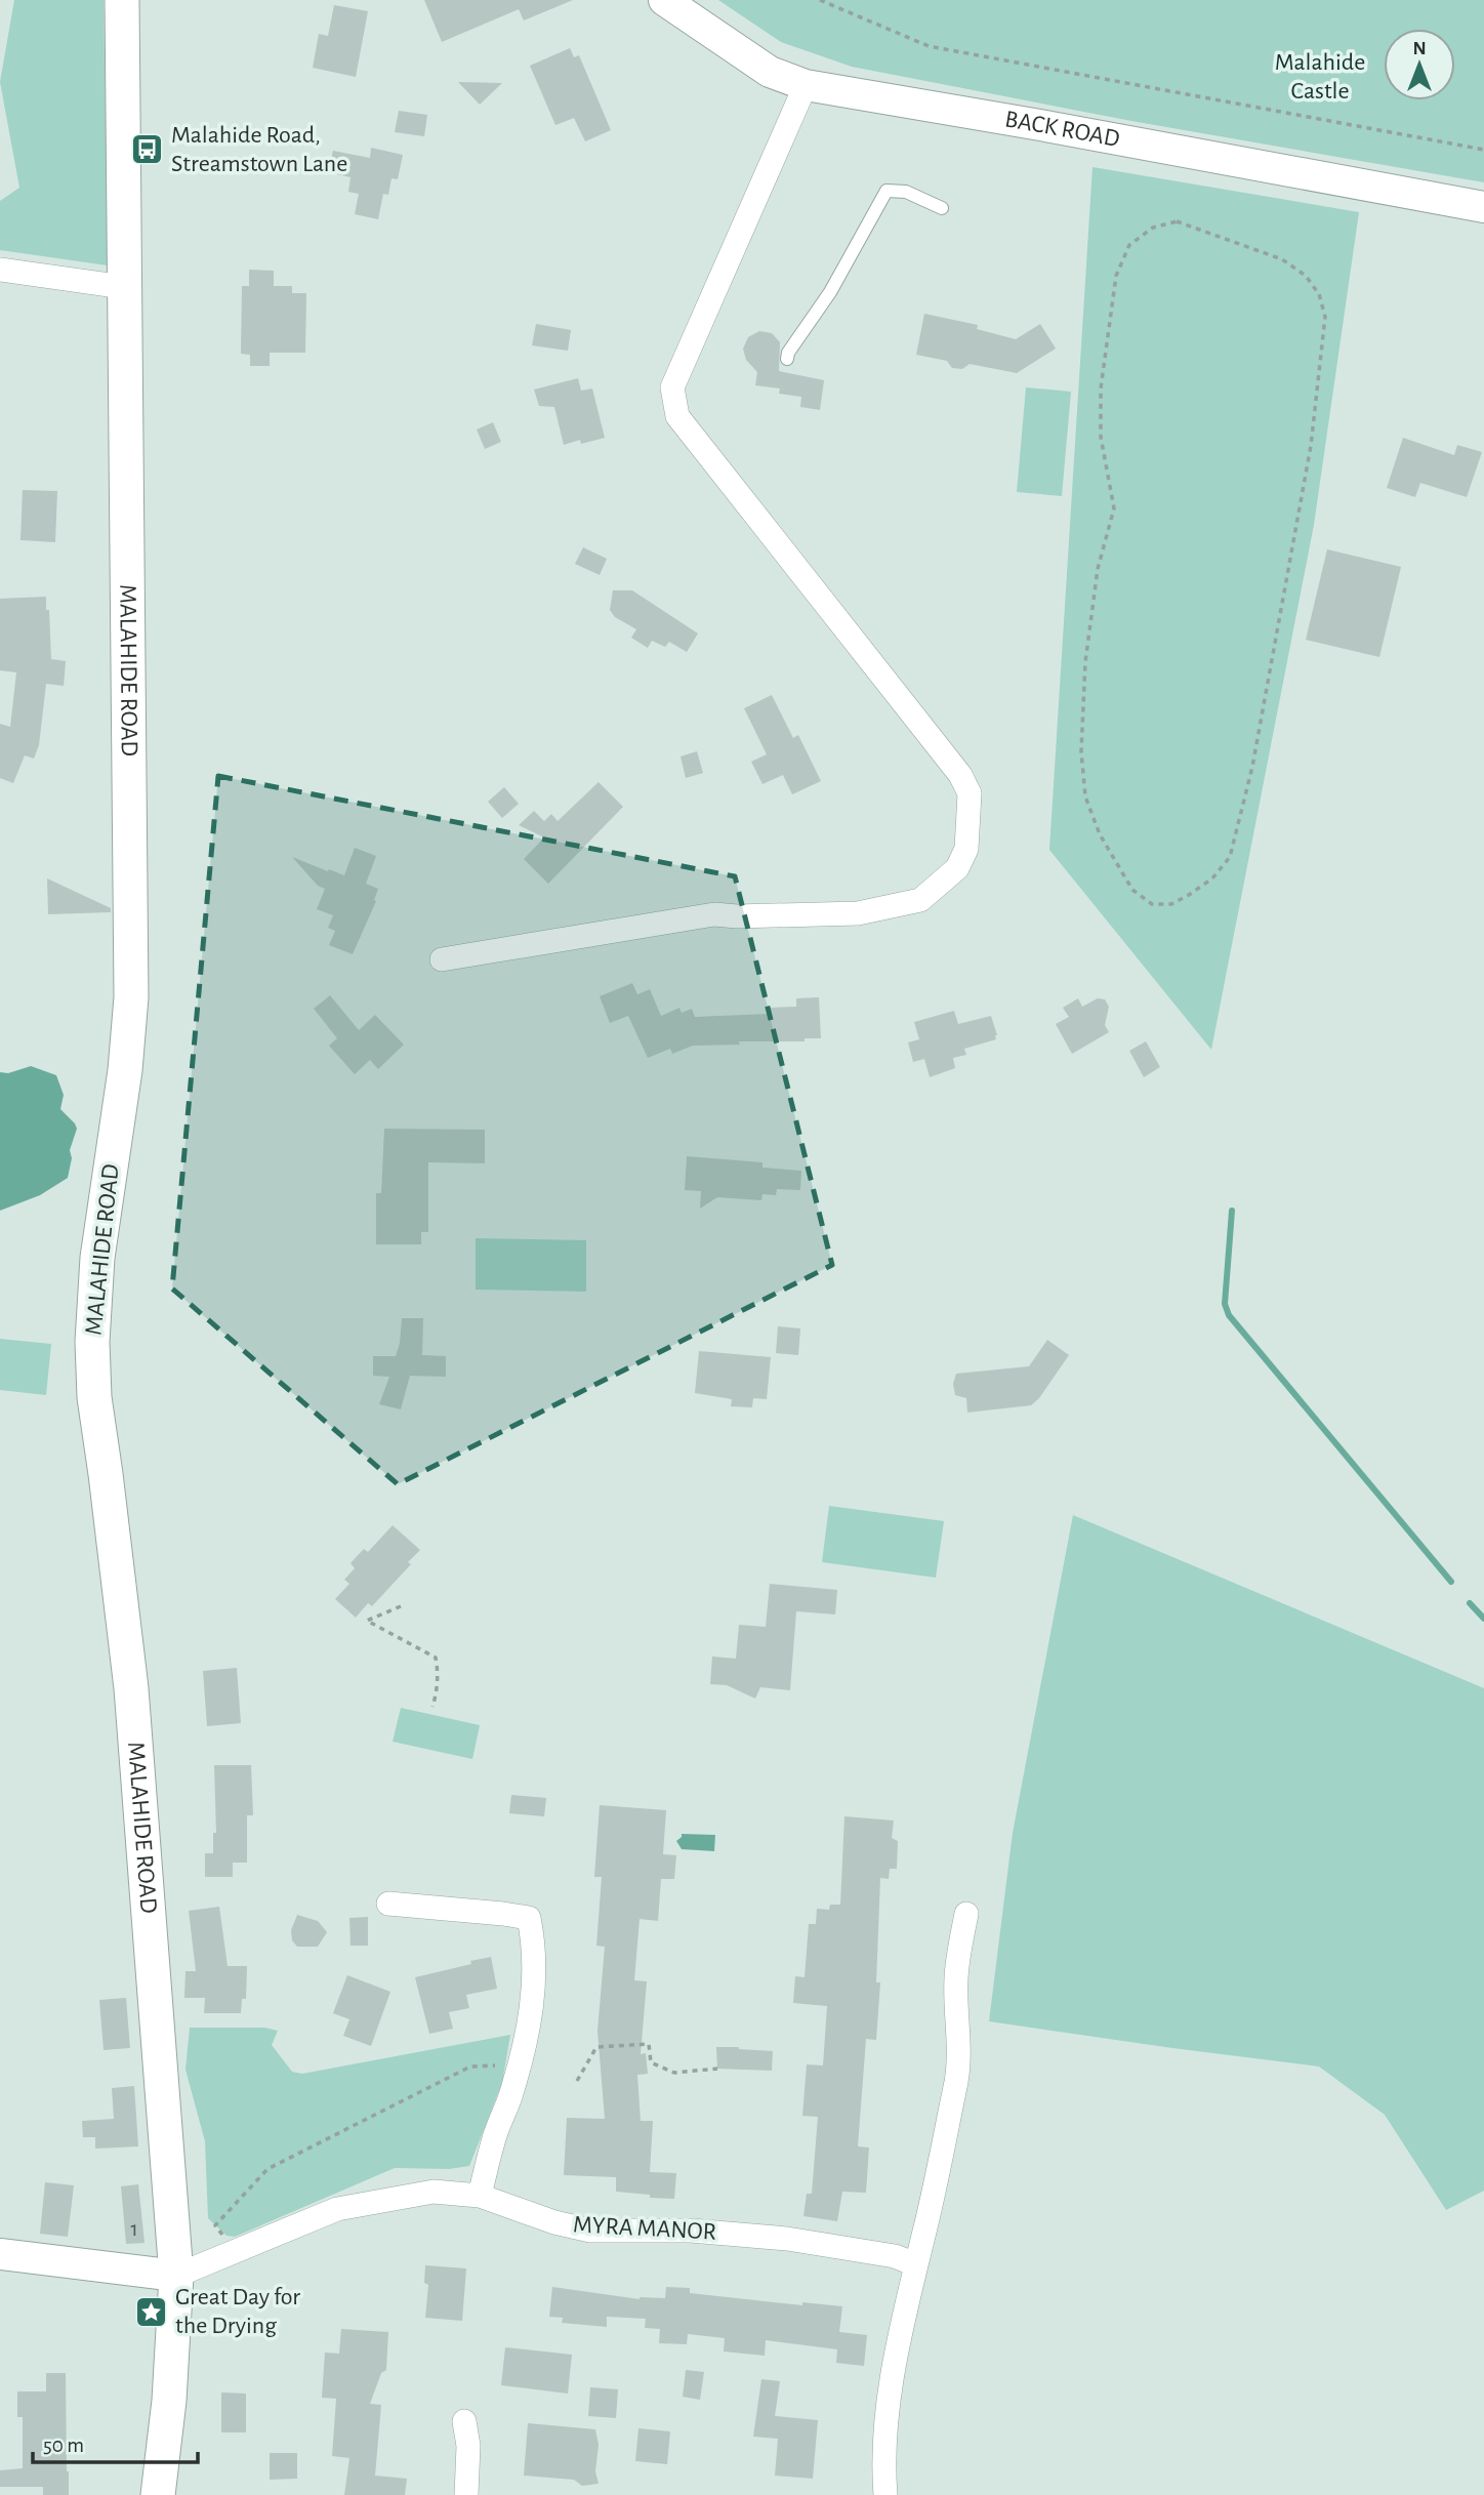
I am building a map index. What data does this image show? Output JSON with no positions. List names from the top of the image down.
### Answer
{
  "streets": {
    "main road": ["MALAHIDE ROAD"],
    "street": ["BACK ROAD", "MYRA MANOR"]
  },
  "crossings": [
    ["MALAHIDE ROAD", "MYRA MANOR"]
  ],
  "parks": ["Malahide Castle"],
  "places": {
    "bus stop": ["Malahide Road, Streamstown Lane"],
    "place": ["Great Day for the Drying"]
  },
  "house_numbers": ["1"],
  "scale_bar": "50 m",
  "north": "top"
}
